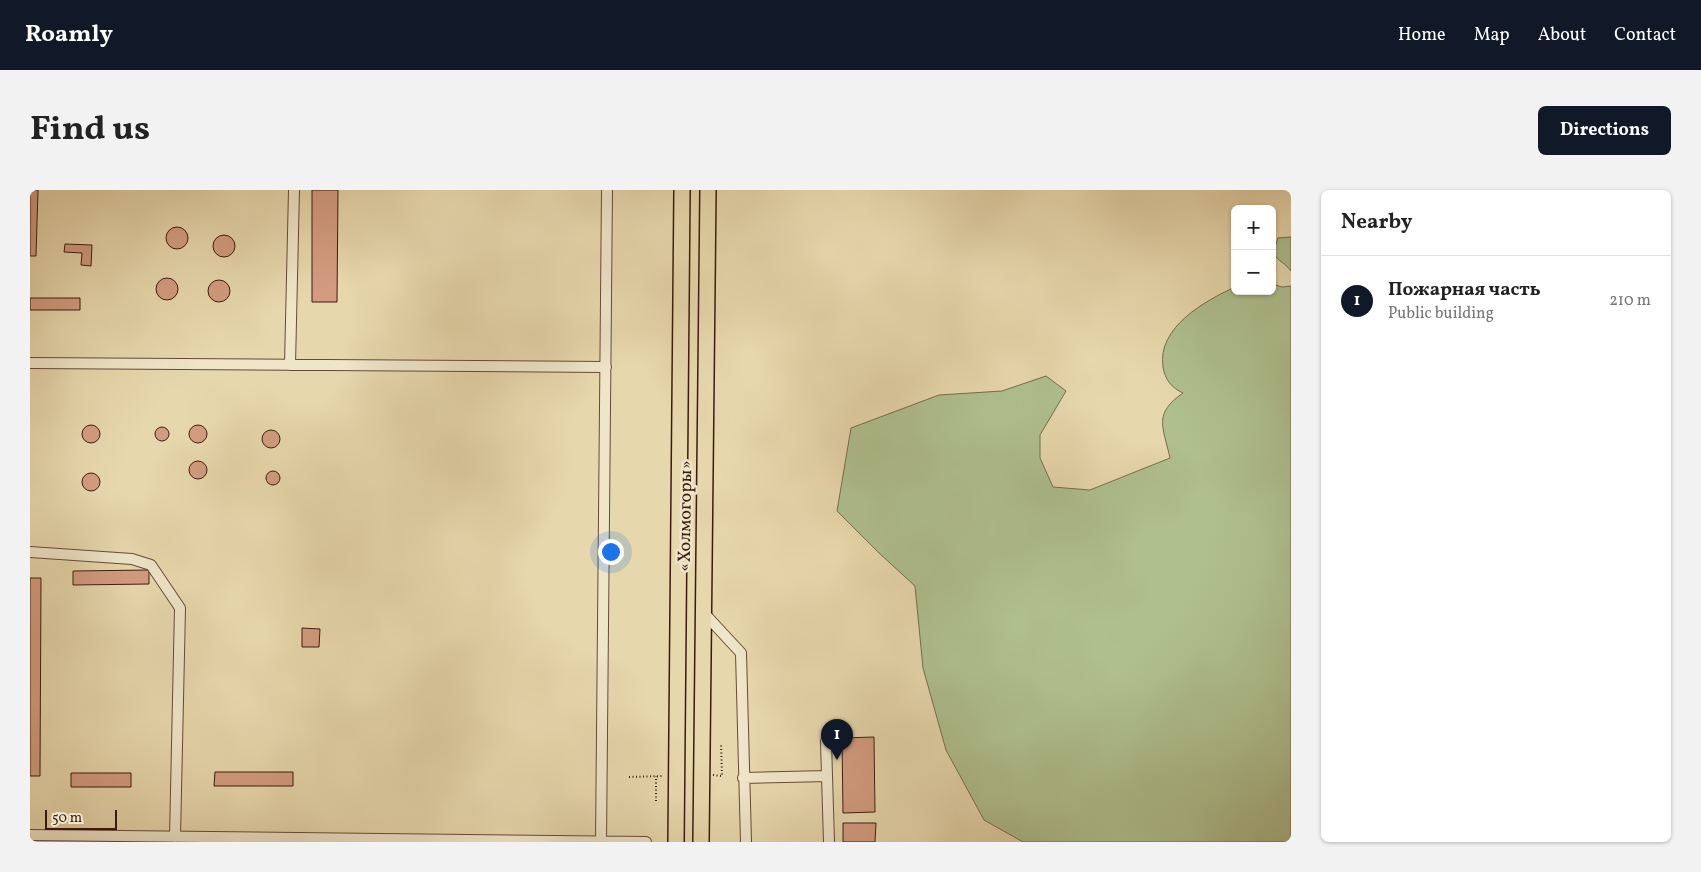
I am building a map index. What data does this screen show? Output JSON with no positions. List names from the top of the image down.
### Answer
{
  "streets": {
    "highway": ["«Холмогоры»"]
  },
  "scale_bar": "50 m",
  "page": {
    "header": "Roamly",
    "nav": [
      "Home",
      "Map",
      "About",
      "Contact"
    ],
    "title": "Find us",
    "buttons": "Directions",
    "heading": "Nearby",
    "map_buttons": ["+", "−"],
    "list": [
      {
        "mark": "1",
        "name": "Пожарная часть",
        "note": "Public building",
        "value": "210 m"
      }
    ],
    "pins": "1",
    "scale": "50 m"
  }
}
